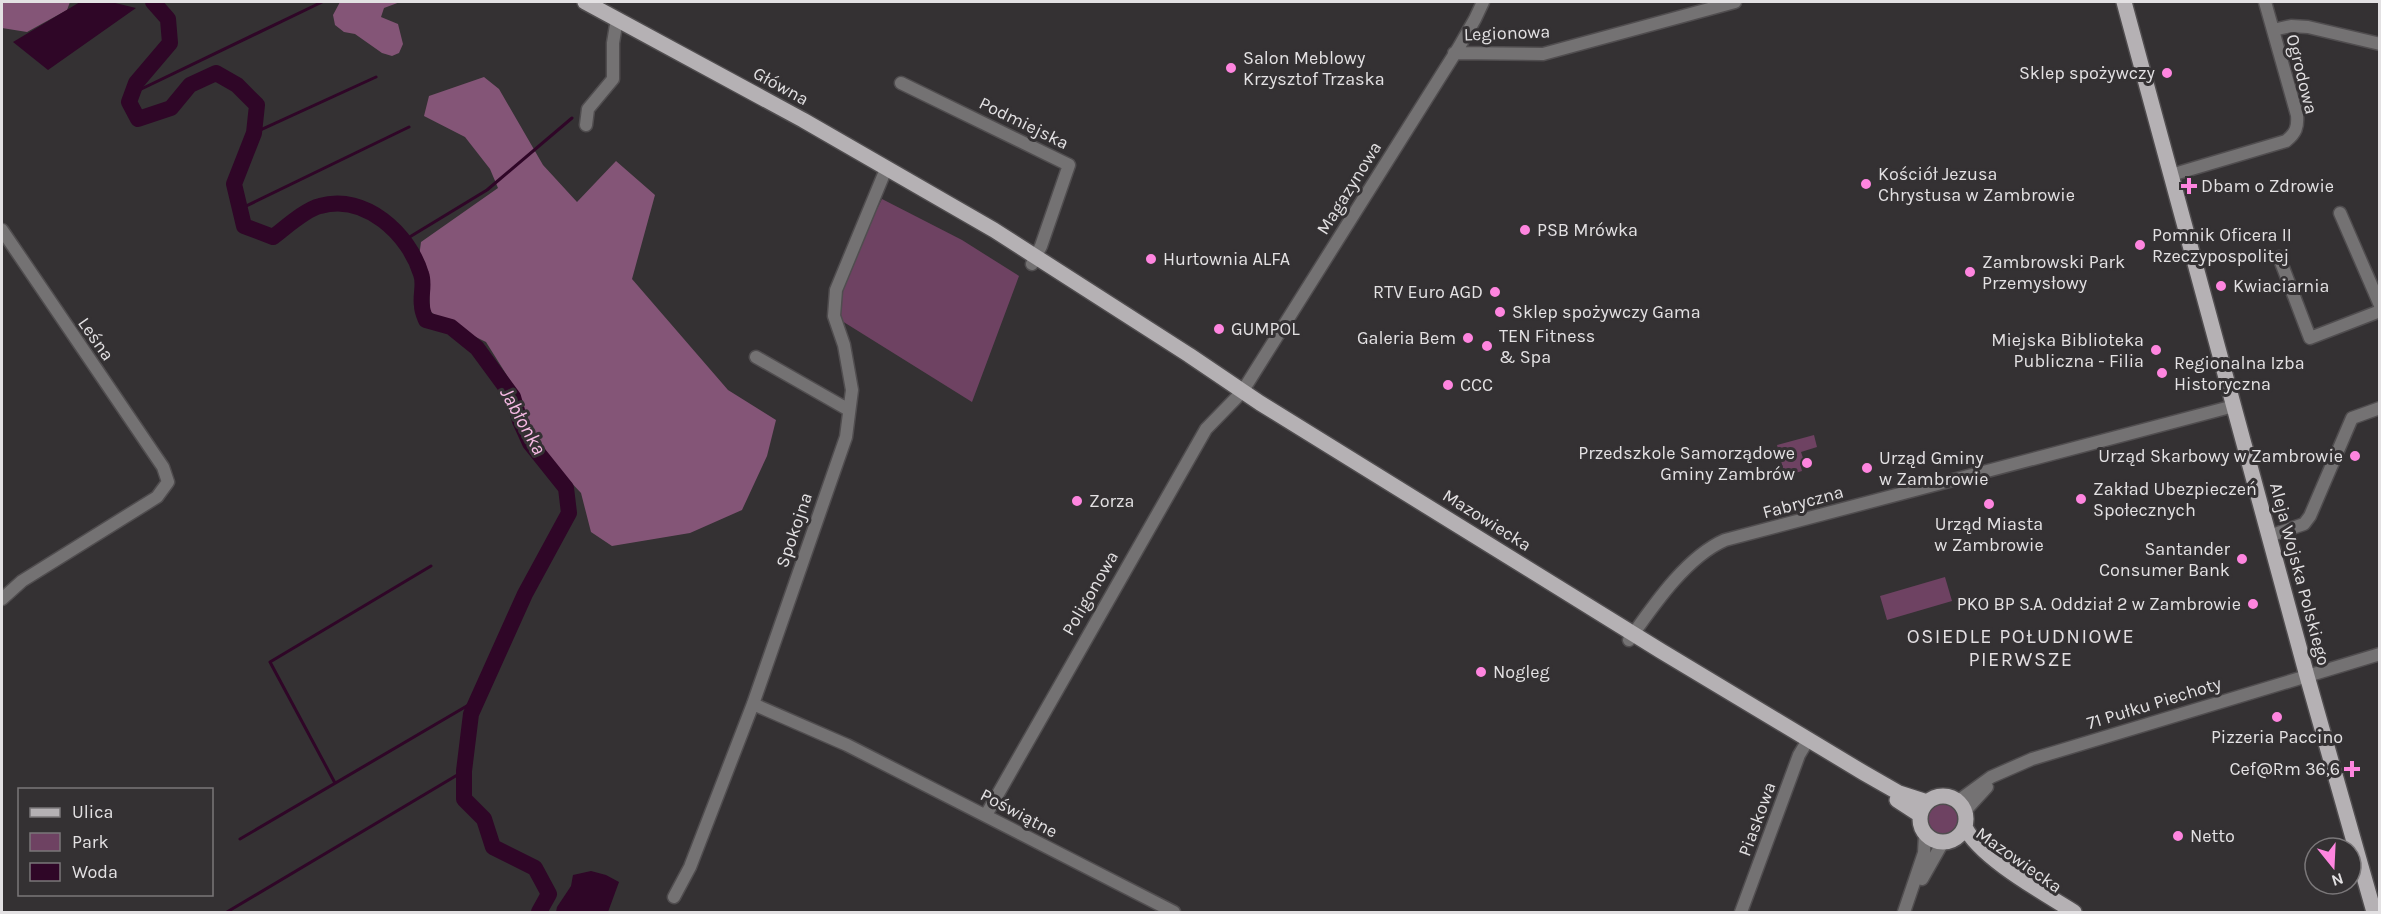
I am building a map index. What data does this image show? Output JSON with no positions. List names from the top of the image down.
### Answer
{
  "streets": {
    "main road": ["Główna", "Mazowiecka", "Aleja Wojska Polskiego"],
    "street": [
      "Legionowa",
      "Ogrodowa",
      "Podmiejska",
      "Magazynowa",
      "Leśna",
      "Fabryczna",
      "Spokojna",
      "Poligonowa",
      "71 Pułku Piechoty",
      "Poświątne",
      "Piaskowa"
    ]
  },
  "crossings": [
    ["Legionowa", "Magazynowa"],
    ["Ogrodowa", "Aleja Wojska Polskiego"],
    ["Główna", "Podmiejska"],
    ["Główna", "Mazowiecka"],
    ["Główna", "Spokojna"],
    ["Podmiejska", "Mazowiecka"],
    ["Magazynowa", "Mazowiecka"],
    ["Magazynowa", "Poligonowa"],
    ["Fabryczna", "Mazowiecka"],
    ["Fabryczna", "Aleja Wojska Polskiego"],
    ["Mazowiecka", "Poligonowa"],
    ["Mazowiecka", "71 Pułku Piechoty"],
    ["Mazowiecka", "Piaskowa"],
    ["Spokojna", "Poświątne"],
    ["Aleja Wojska Polskiego", "71 Pułku Piechoty"],
    ["Poligonowa", "Poświątne"]
  ],
  "districts": ["OSIEDLE POŁUDNIOWE PIERWSZE"],
  "water": ["Jabłonka"],
  "places": {
    "other": [
      "Salon Meblowy Krzysztof Trzaska",
      "Sklep spożywczy",
      "Kościół Jezusa Chrystusa w Zambrowie",
      "PSB Mrówka",
      "Pomnik Oficera II Rzeczypospolitej",
      "Hurtownia ALFA",
      "Zambrowski Park Przemysłowy",
      "Kwiaciarnia",
      "RTV Euro AGD",
      "Sklep spożywczy Gama",
      "GUMPOL",
      "Galeria Bem",
      "TEN Fitness & Spa",
      "Miejska Biblioteka Publiczna - Filia",
      "Regionalna Izba Historyczna",
      "CCC",
      "Urząd Skarbowy w Zambrowie",
      "Przedszkole Samorządowe Gminy Zambrów",
      "Urząd Gminy w Zambrowie",
      "Zakład Ubezpieczeń Społecznych",
      "Zorza",
      "Urząd Miasta w Zambrowie",
      "Santander Consumer Bank",
      "PKO BP S.A. Oddział 2 w Zambrowie",
      "Nogleg",
      "Pizzeria Paccino",
      "Netto"
    ],
    "health": ["Dbam o Zdrowie", "Cef@Rm 36,6"]
  },
  "legend": ["Ulica", "Park", "Woda"],
  "north": "bottom"
}
